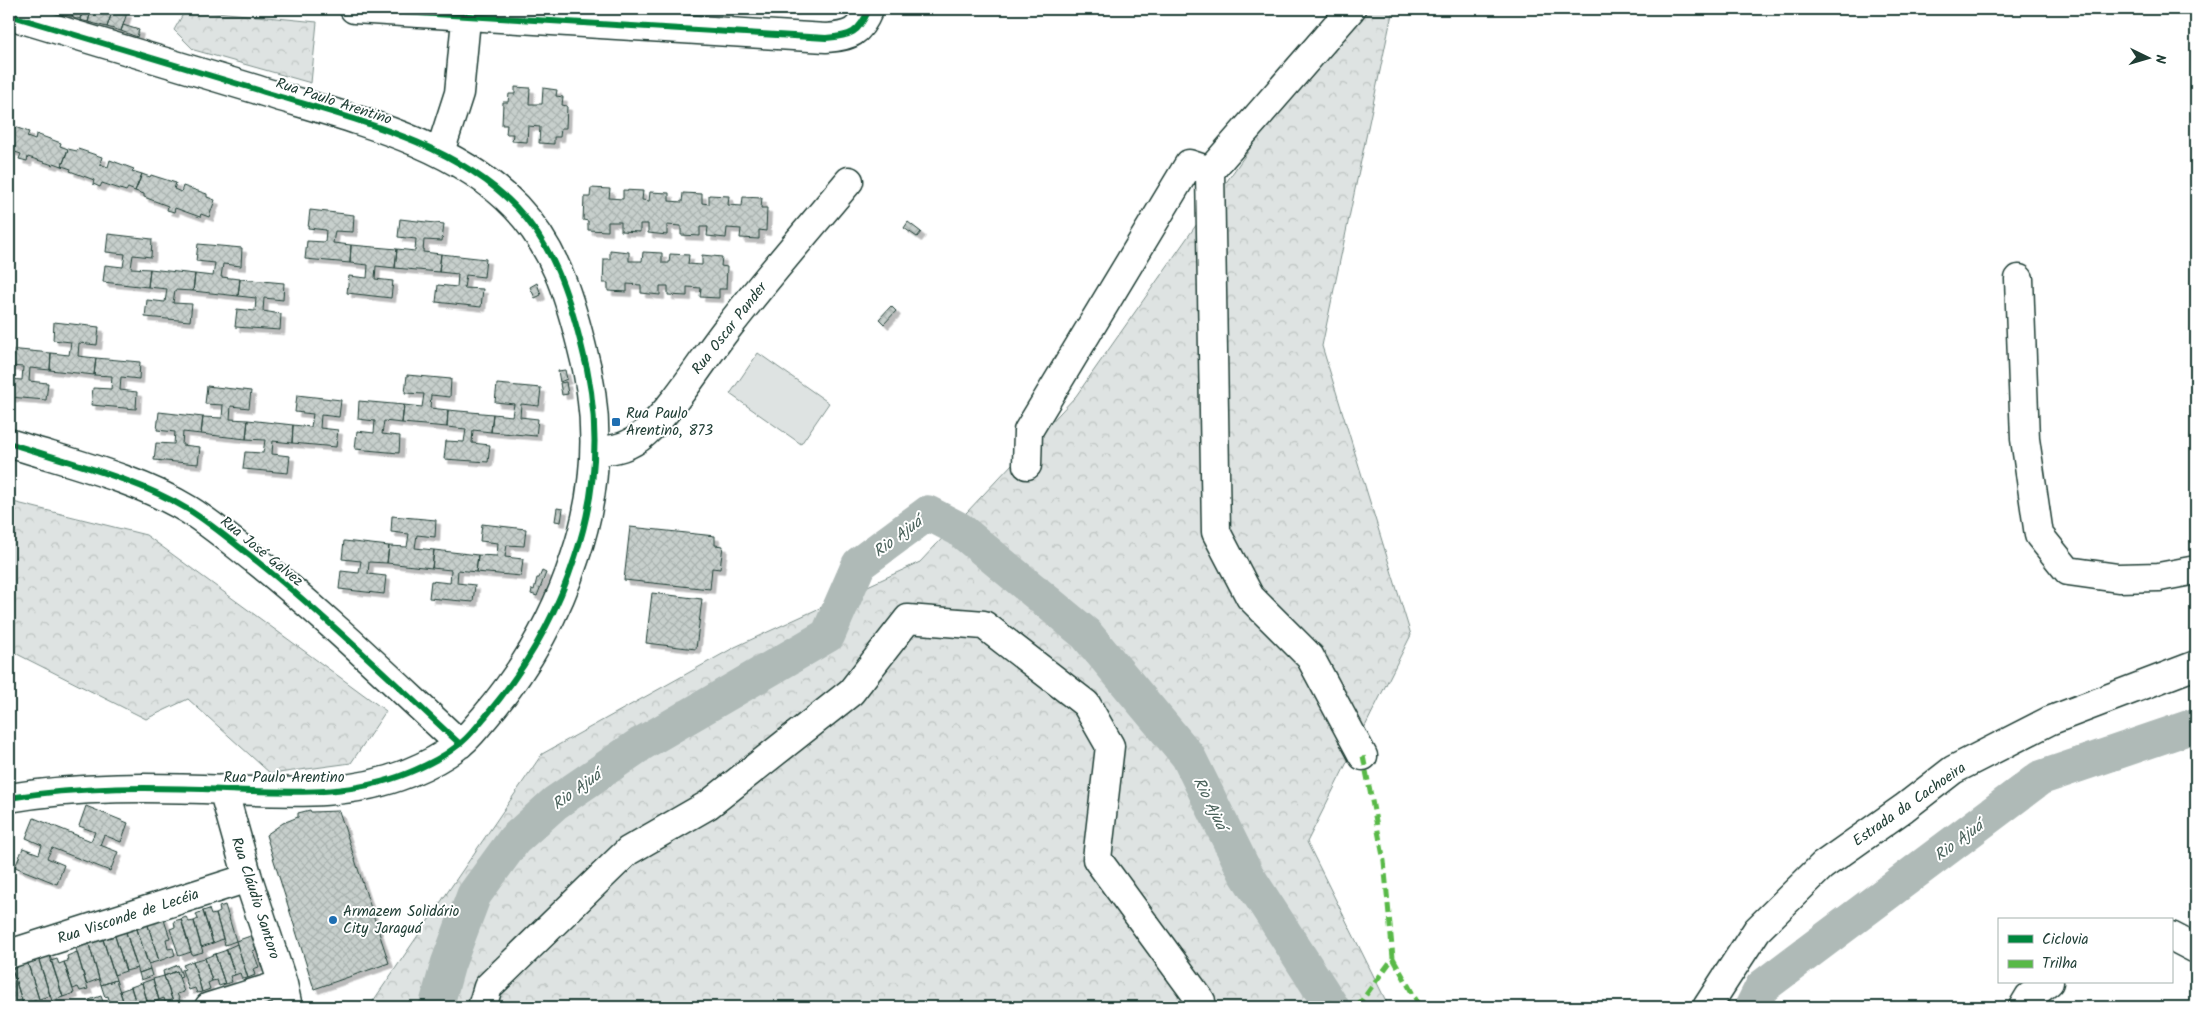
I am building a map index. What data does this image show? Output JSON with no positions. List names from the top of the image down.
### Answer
{
  "streets": {
    "street": [
      "Rua Paulo Arentino",
      "Rua Oscar Pander",
      "Rua José Galvez",
      "Estrada da Cachoeira",
      "Rua Cláudio Santoro",
      "Rua Visconde de Lecéia"
    ]
  },
  "crossings": [
    ["Rua Paulo Arentino", "Rua Oscar Pander"],
    ["Rua Paulo Arentino", "Rua José Galvez"],
    ["Rua Paulo Arentino", "Rua Cláudio Santoro"],
    ["Rua Cláudio Santoro", "Rua Visconde de Lecéia"]
  ],
  "water": ["Rio Ajuá"],
  "places": {
    "transit": ["Rua Paulo Arentino, 873"],
    "other": ["Armazem Solidário City Jaraguá"]
  },
  "legend": ["Ciclovia", "Trilha"],
  "north": "right"
}
